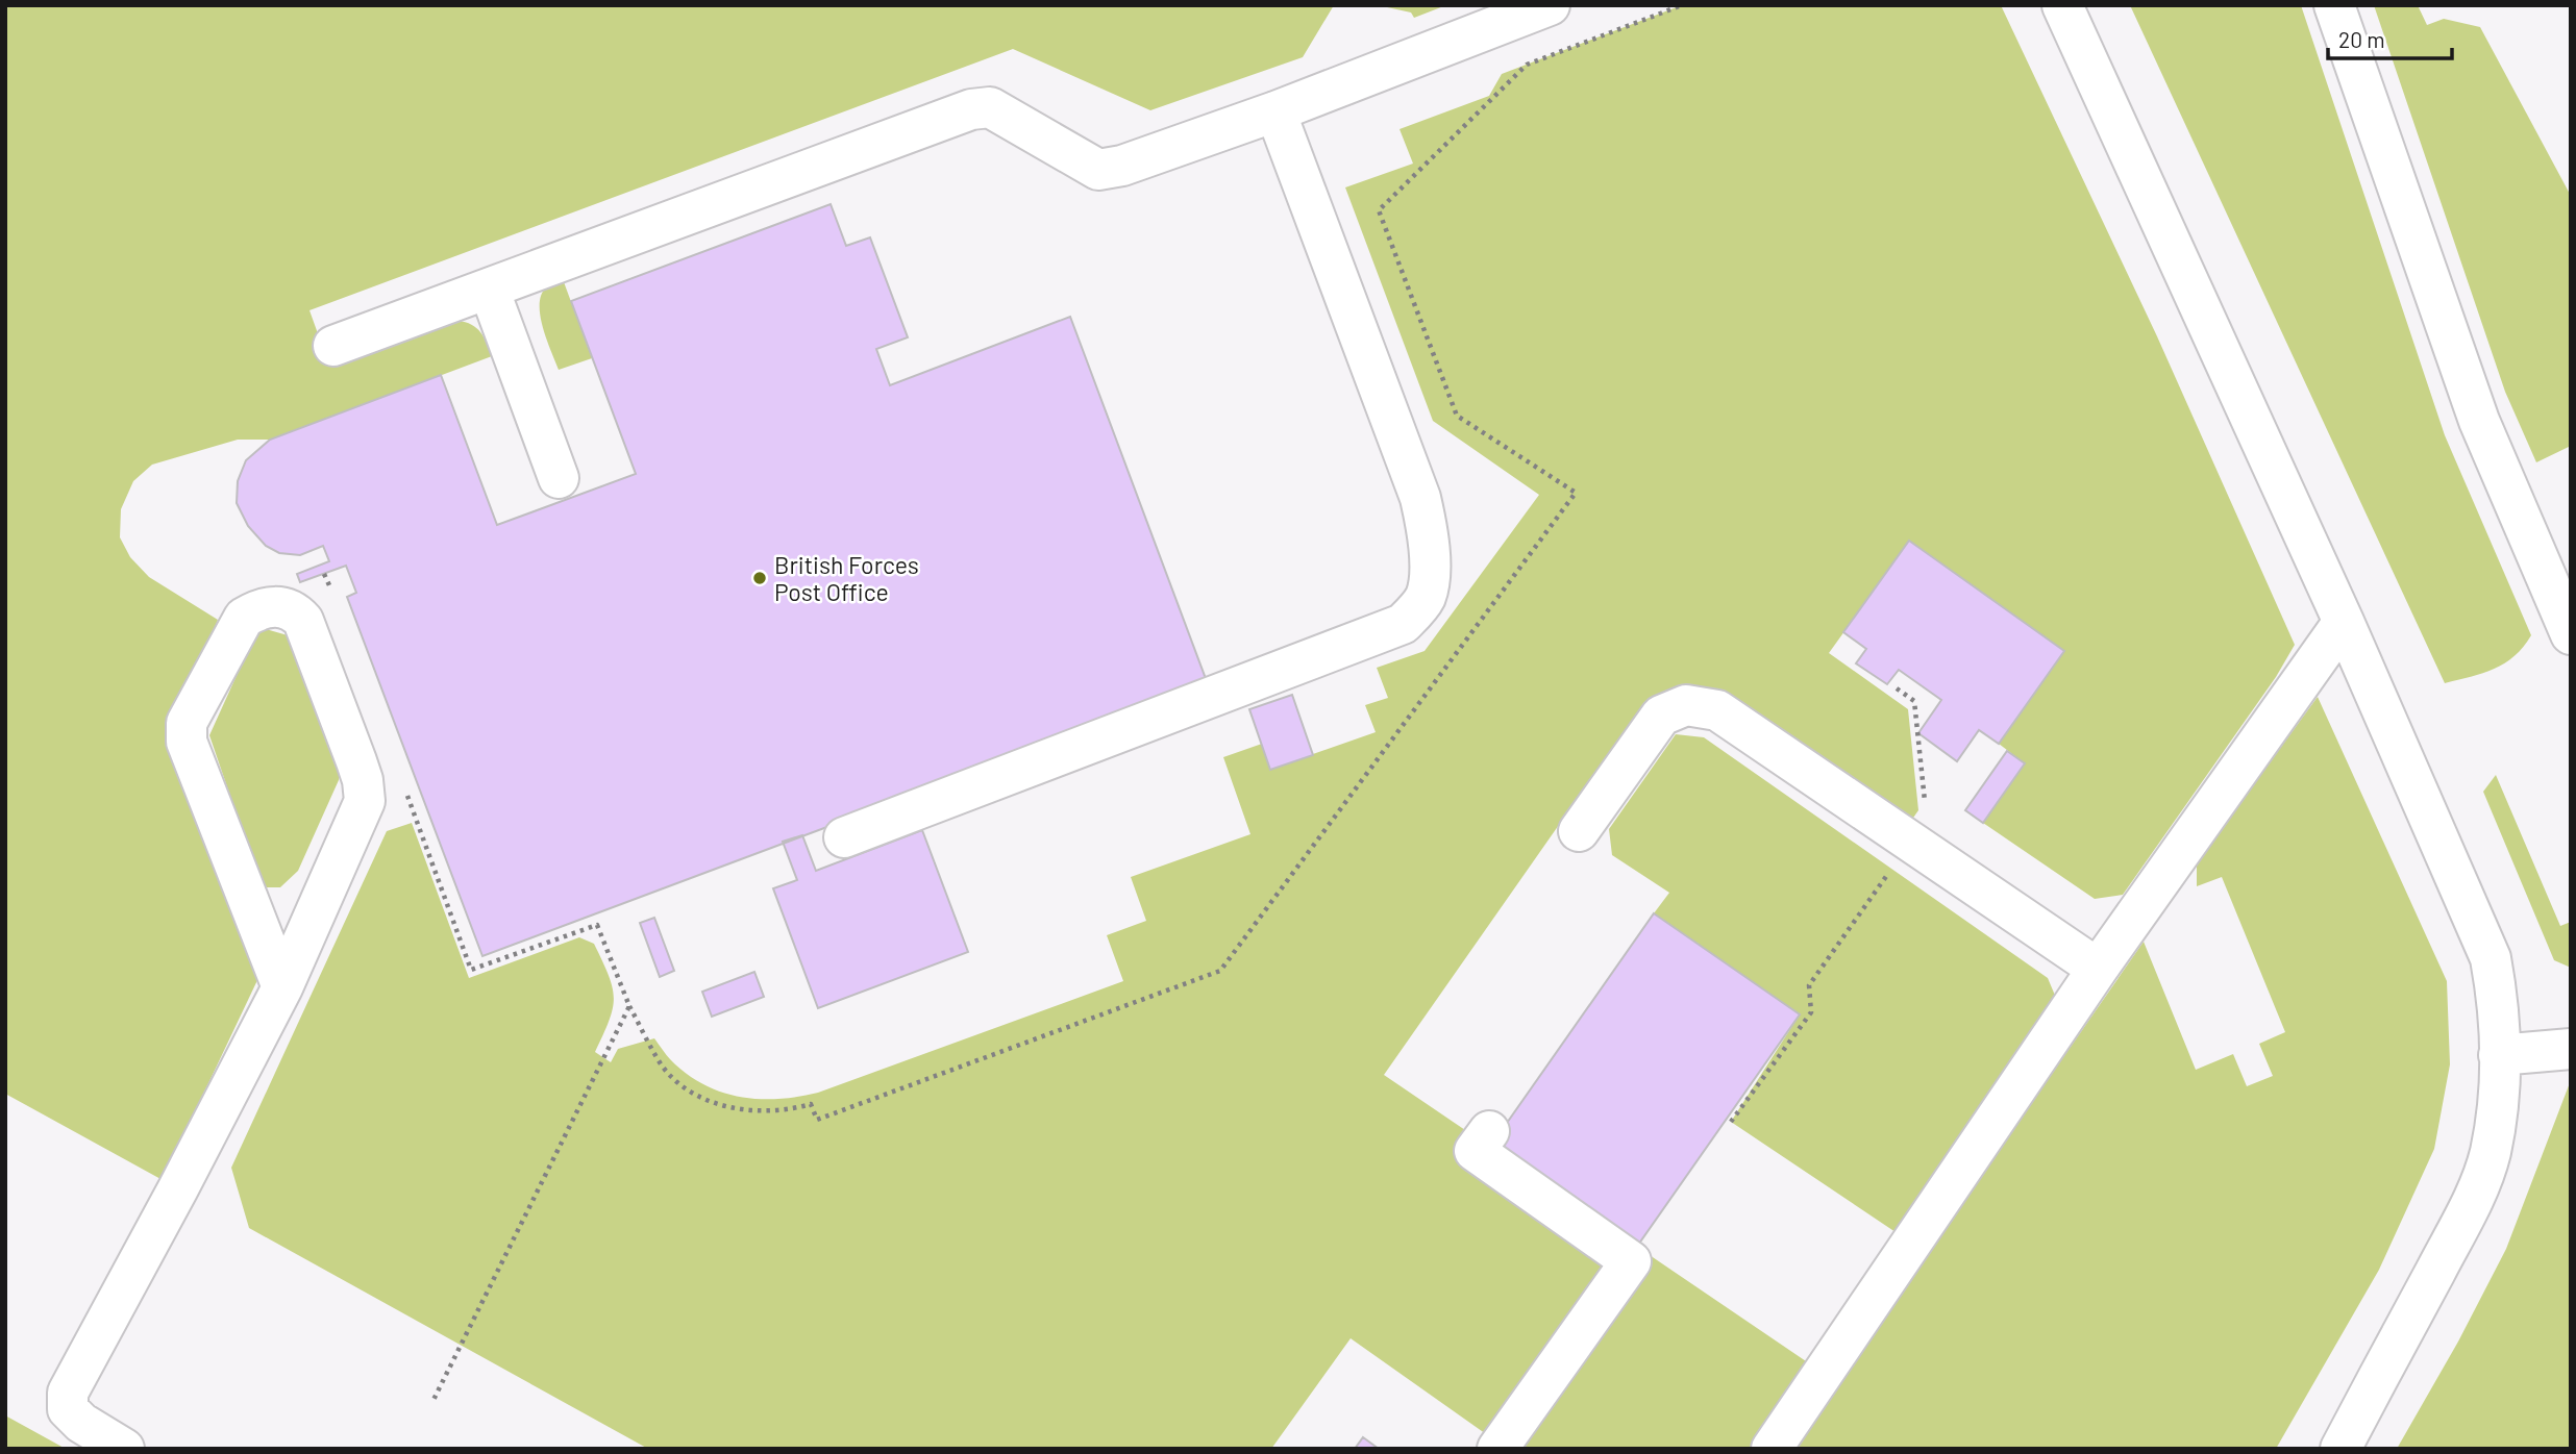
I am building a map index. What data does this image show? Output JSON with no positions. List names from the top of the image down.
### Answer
{
  "places": ["British Forces Post Office"],
  "scale_bar": "20 m"
}
